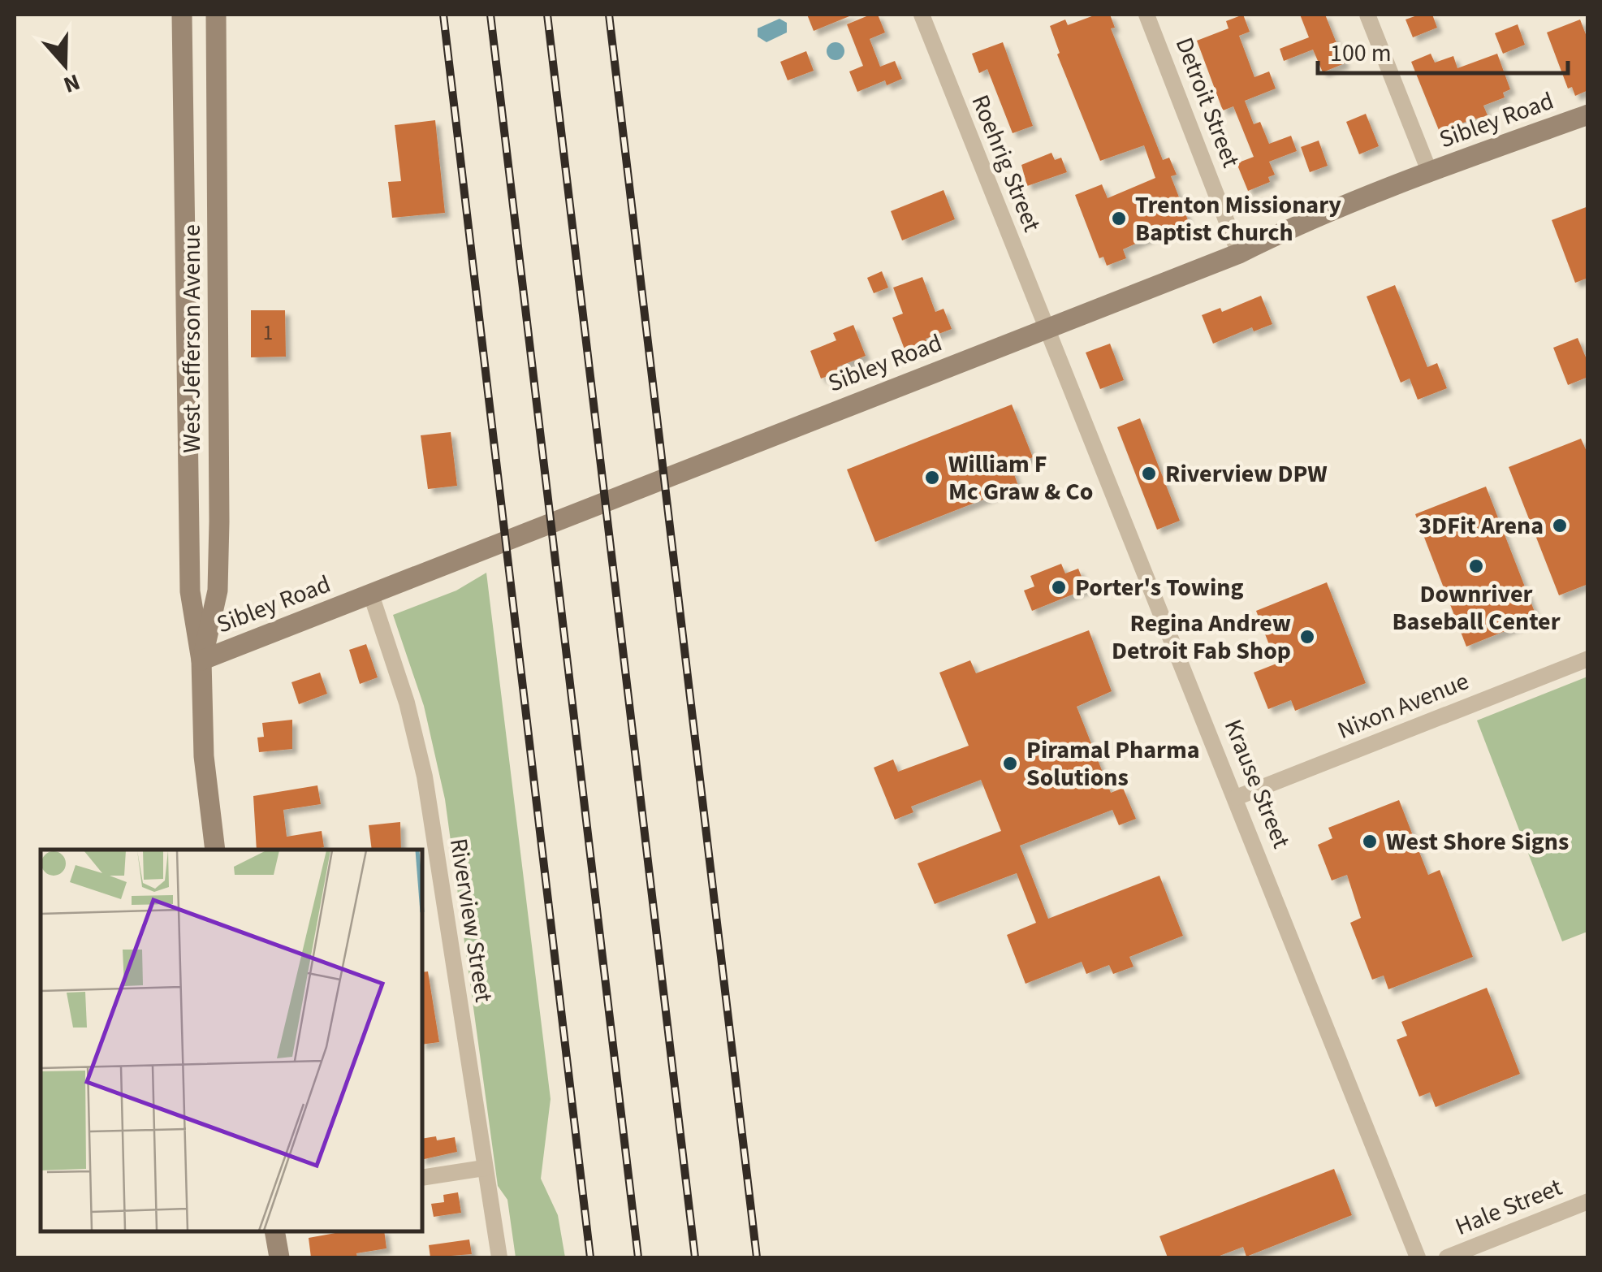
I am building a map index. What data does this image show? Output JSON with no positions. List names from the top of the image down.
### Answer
{
  "streets": {
    "main road": ["Sibley Road", "West Jefferson Avenue"],
    "street": [
      "Detroit Street",
      "Roehrig Street",
      "Nixon Avenue",
      "Krause Street",
      "Riverview Street",
      "Hale Street"
    ]
  },
  "crossings": [
    ["Detroit Street", "Sibley Road"],
    ["Sibley Road", "Roehrig Street"],
    ["Sibley Road", "West Jefferson Avenue"],
    ["Sibley Road", "Krause Street"],
    ["Sibley Road", "Riverview Street"],
    ["Roehrig Street", "Krause Street"],
    ["Nixon Avenue", "Krause Street"]
  ],
  "places": [
    "Trenton Missionary Baptist Church",
    "Riverview DPW",
    "William F Mc Graw & Co",
    "3DFit Arena",
    "Downriver Baseball Center",
    "Porter's Towing",
    "Regina Andrew Detroit Fab Shop",
    "Piramal Pharma Solutions",
    "West Shore Signs"
  ],
  "house_numbers": ["1"],
  "scale_bar": "100 m",
  "north": "bottom"
}
